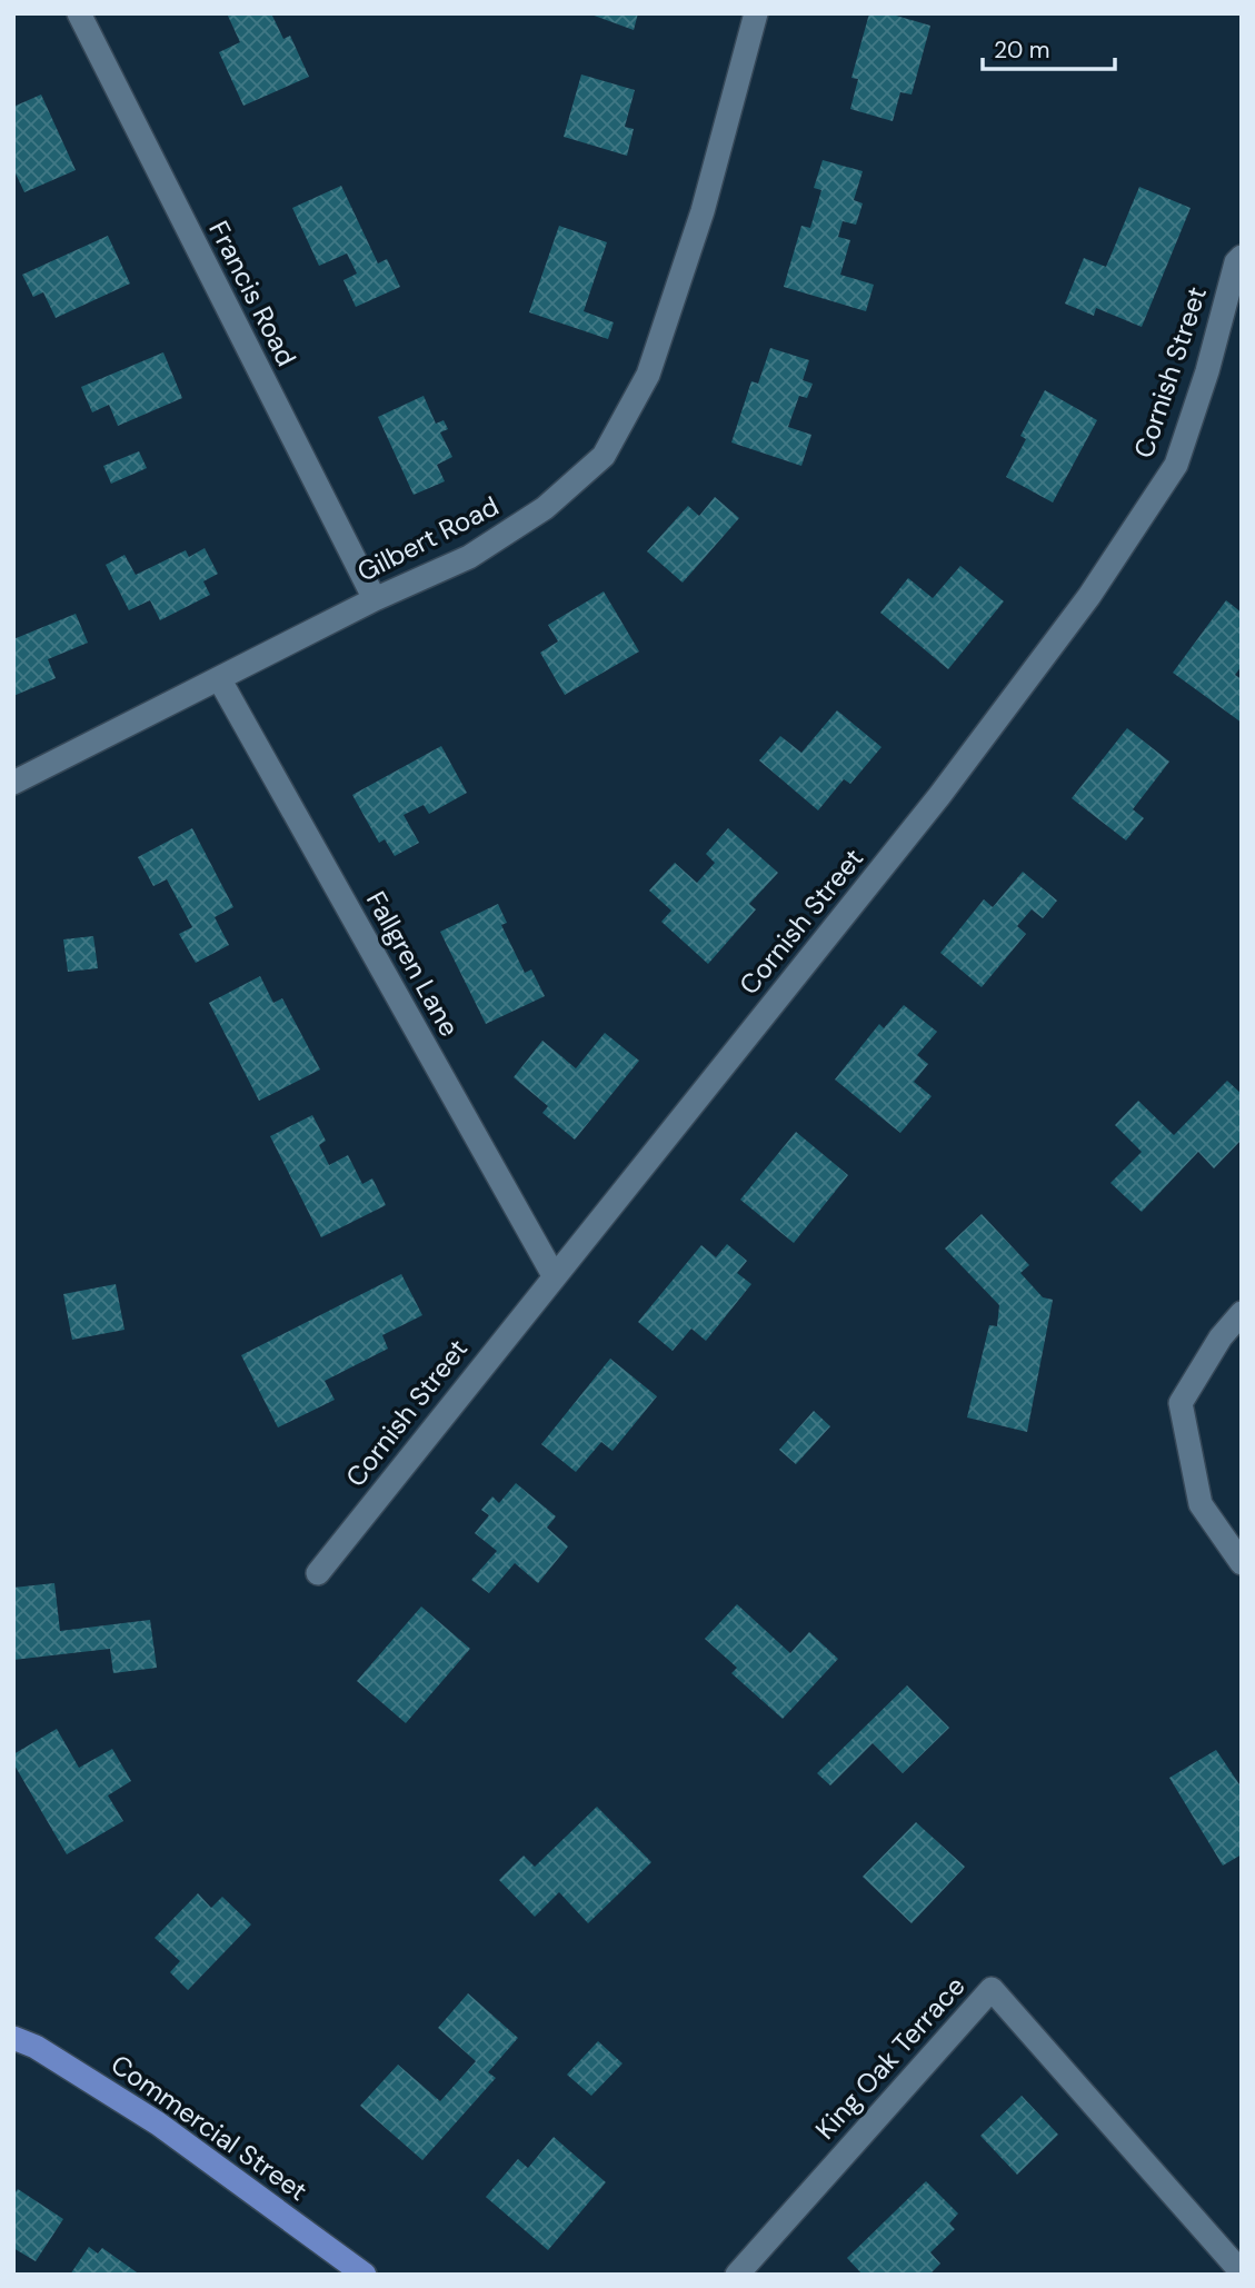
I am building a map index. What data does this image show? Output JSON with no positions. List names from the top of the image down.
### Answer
{
  "streets": {
    "main road": ["Commercial Street"],
    "street": [
      "Francis Road",
      "Cornish Street",
      "Gilbert Road",
      "Fallgren Lane",
      "King Oak Terrace"
    ]
  },
  "crossings": [
    ["Francis Road", "Gilbert Road"],
    ["Cornish Street", "Fallgren Lane"],
    ["Gilbert Road", "Fallgren Lane"]
  ],
  "scale_bar": "20 m"
}
